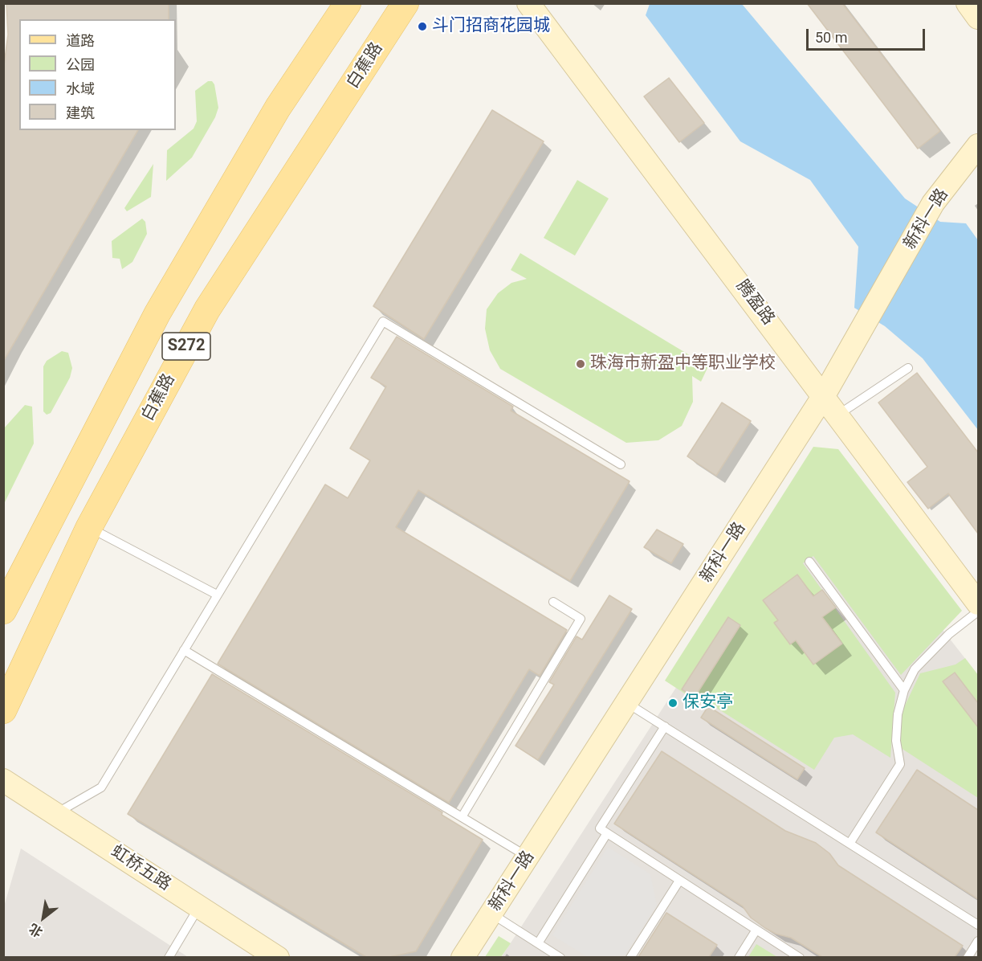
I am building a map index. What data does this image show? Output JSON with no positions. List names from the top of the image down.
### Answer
{
  "streets": {
    "main road": ["白蕉路", "S272"],
    "street": ["新科一路", "腾盈路", "虹桥五路"]
  },
  "crossings": [
    ["新科一路", "腾盈路"]
  ],
  "places": ["斗门招商花园城", "珠海市新盈中等职业学校", "保安亭"],
  "legend": [
    "道路",
    "公园",
    "水域",
    "建筑"
  ],
  "scale_bar": "50 m",
  "north": "bottom left"
}
